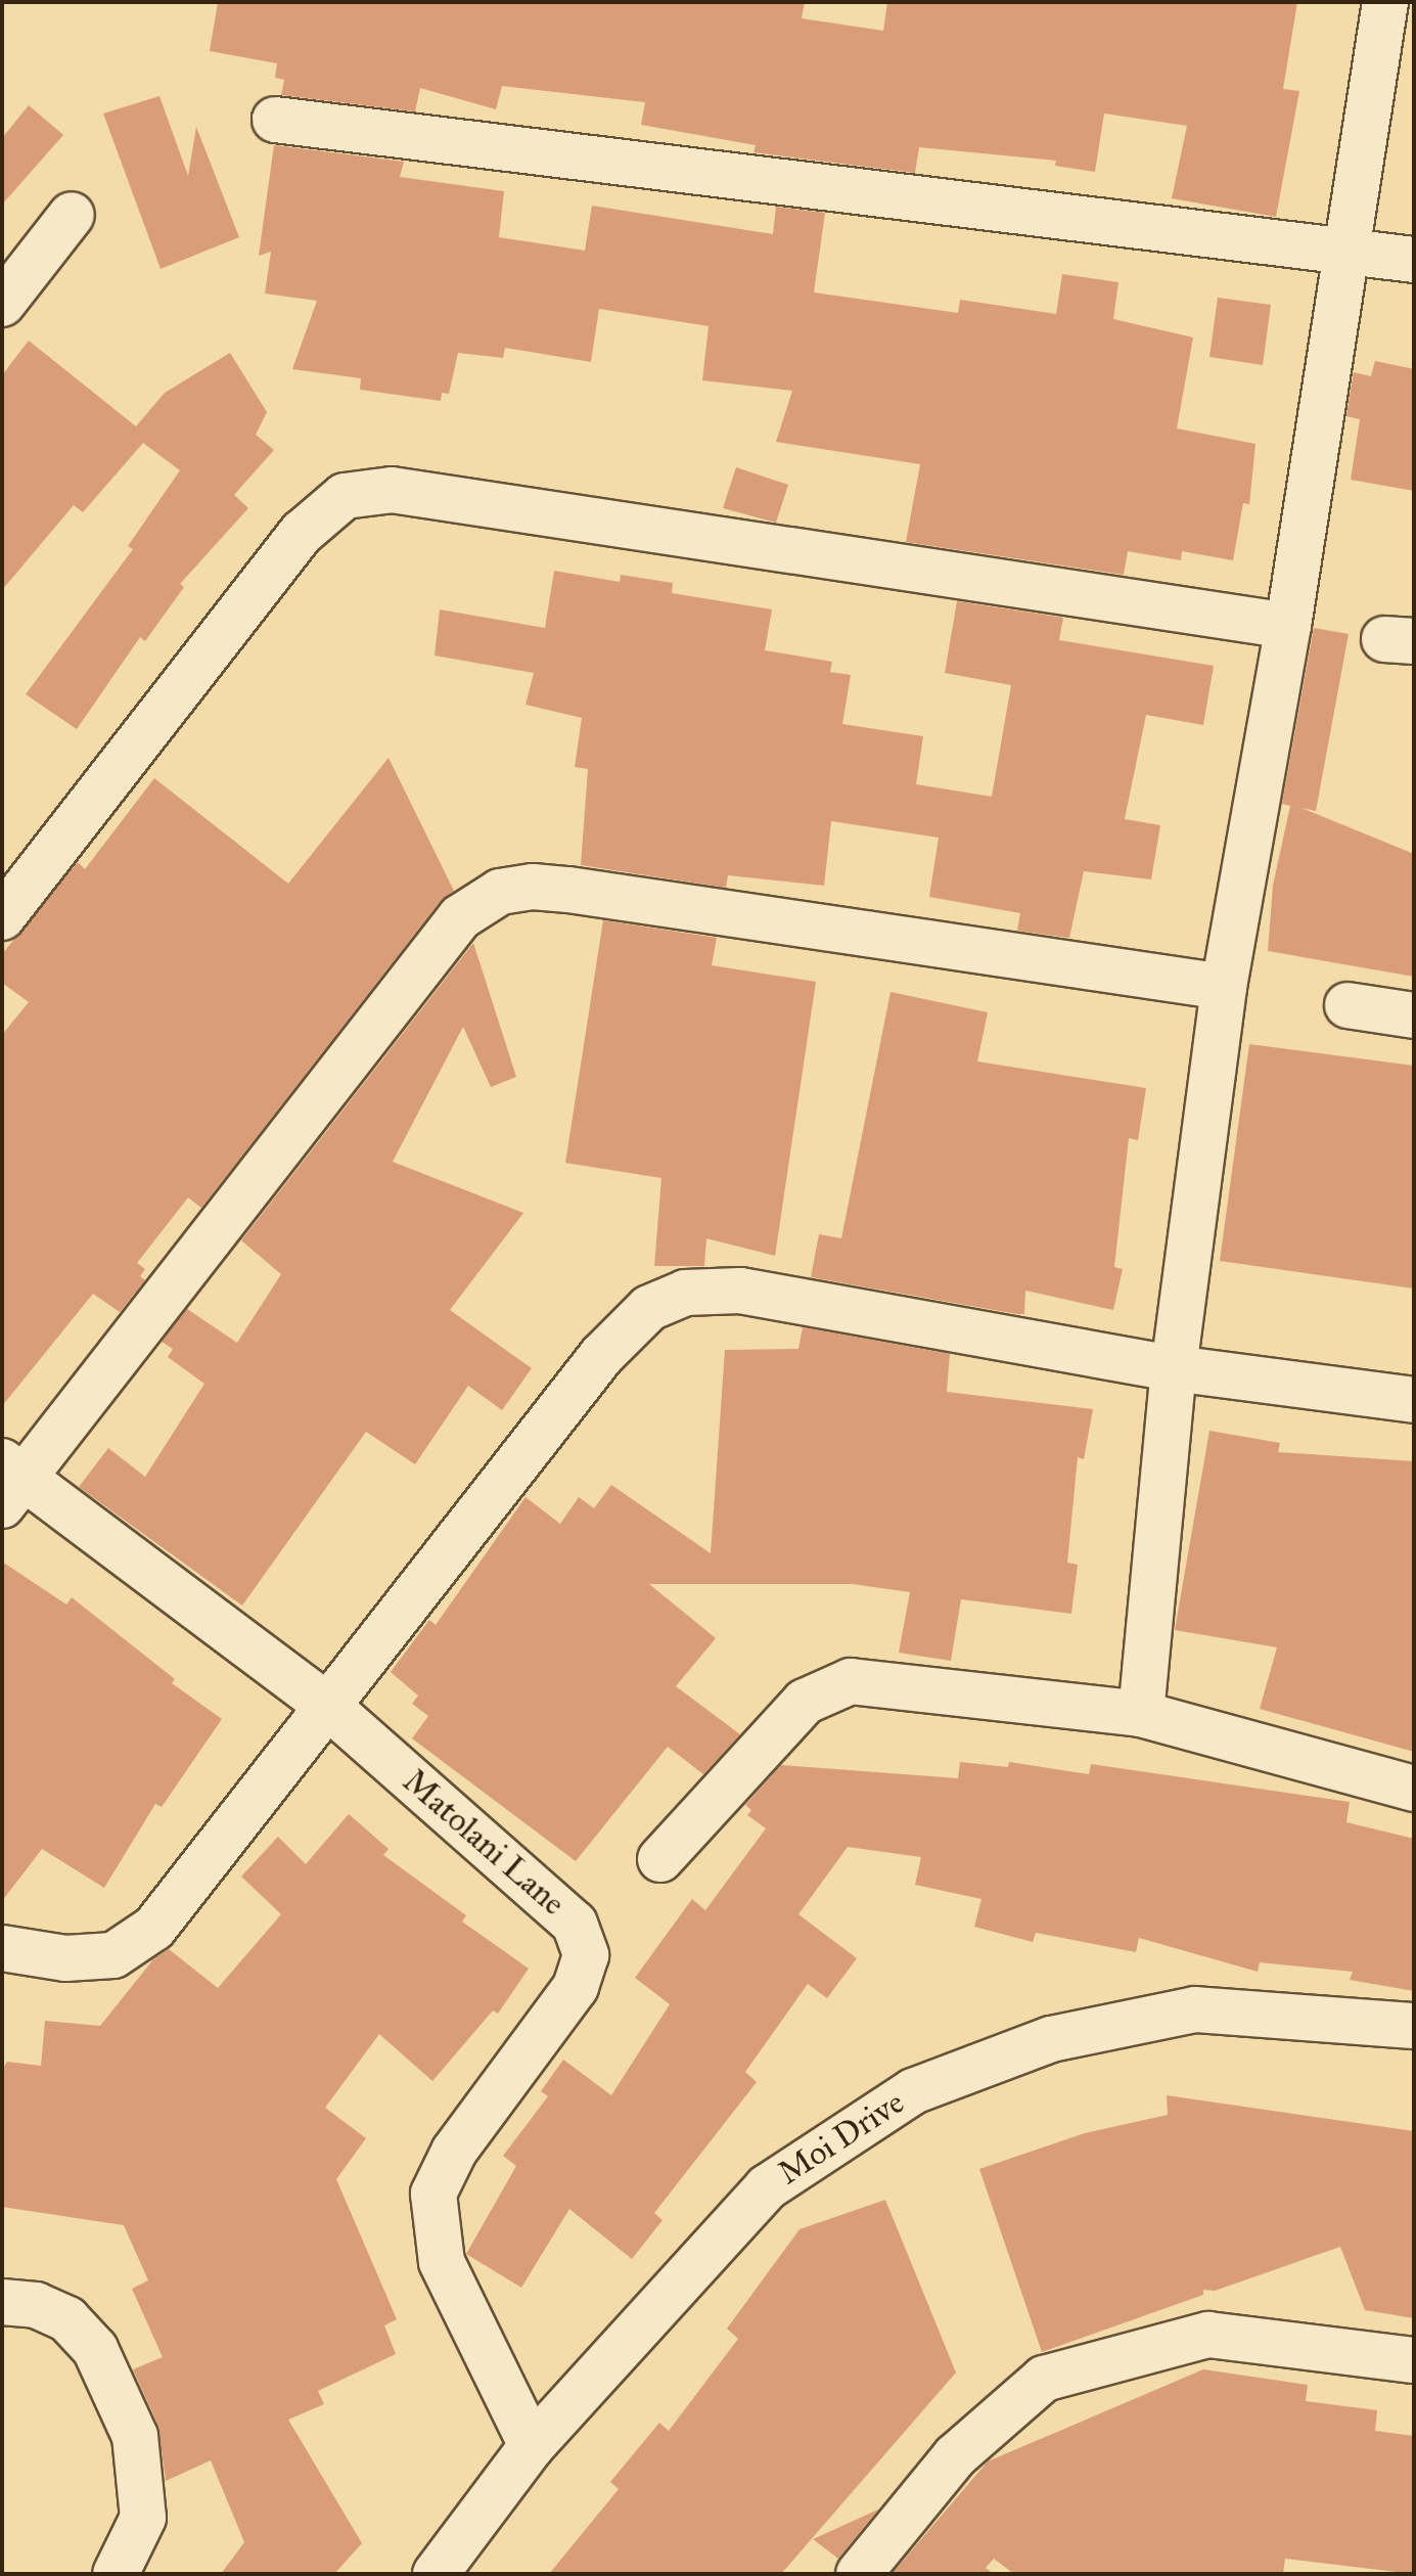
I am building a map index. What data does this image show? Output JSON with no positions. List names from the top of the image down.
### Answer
{
  "streets": {
    "street": ["Matolani Lane", "Moi Drive"]
  },
  "crossings": [
    ["Matolani Lane", "Moi Drive"]
  ]
}
